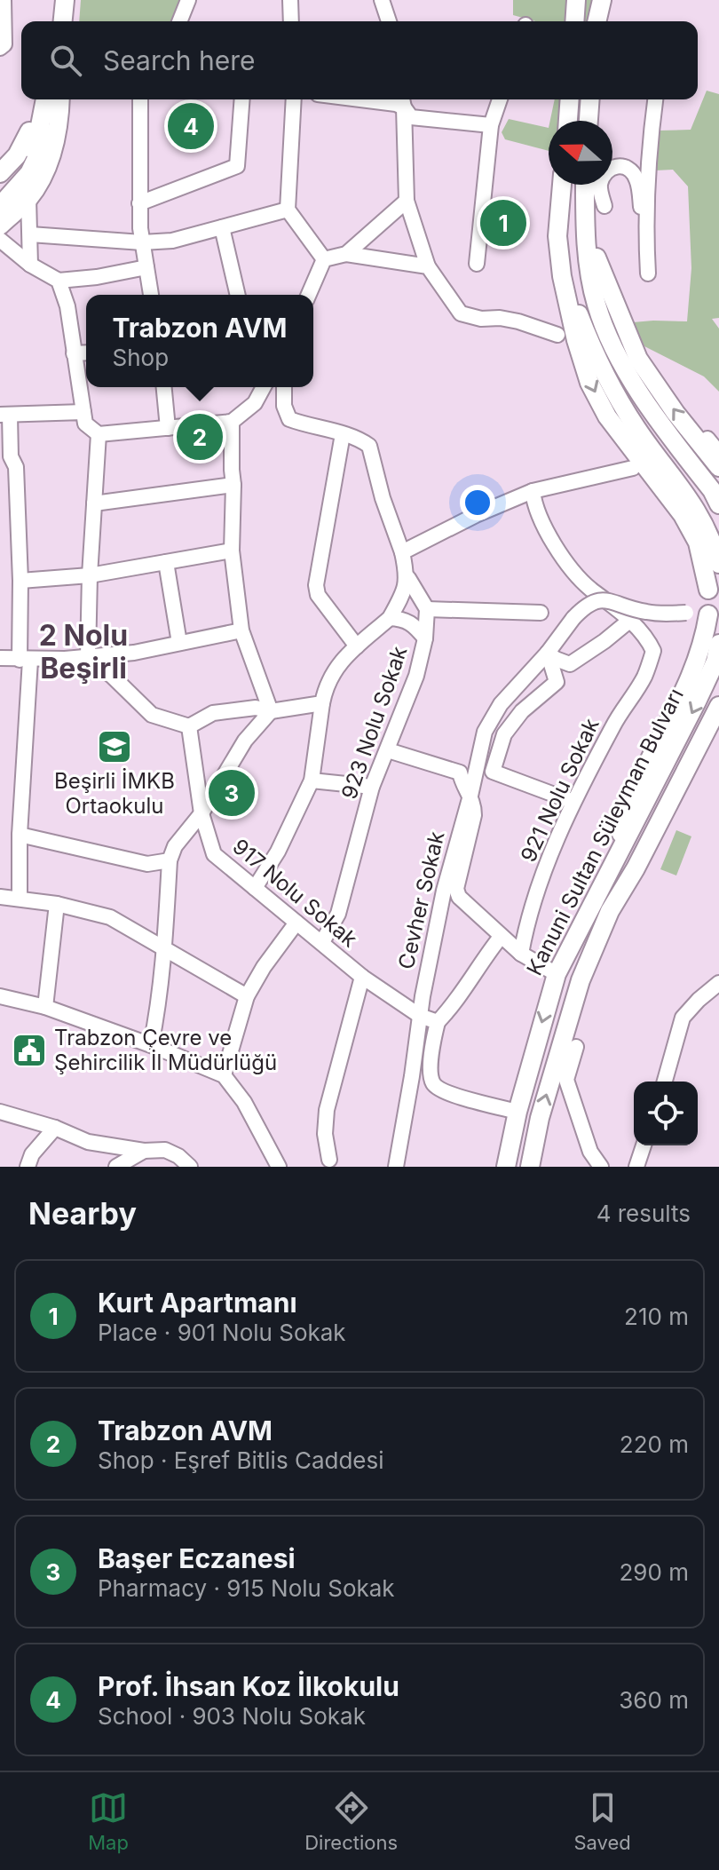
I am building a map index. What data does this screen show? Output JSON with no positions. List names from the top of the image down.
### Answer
{
  "streets": {
    "main road": ["Kanuni Sultan Süleyman Bulvarı"],
    "street": [
      "923 Nolu Sokak",
      "921 Nolu Sokak",
      "917 Nolu Sokak",
      "Cevher Sokak"
    ]
  },
  "crossings": [
    ["923 Nolu Sokak", "917 Nolu Sokak"],
    ["917 Nolu Sokak", "Cevher Sokak"]
  ],
  "districts": ["2 Nolu Beşirli"],
  "places": {
    "school or university": ["Beşirli İMKB Ortaokulu"],
    "public building": ["Trabzon Çevre ve Şehircilik İl Müdürlüğü"]
  },
  "north": "left",
  "page": {
    "search": "Search here",
    "pins": [
      "4",
      "1",
      "2",
      "3"
    ],
    "popup": ["Trabzon AVM", "Shop"],
    "heading": ["Nearby", "4 results"],
    "list": [
      {
        "mark": "1",
        "name": "Kurt Apartmanı",
        "note": "Place · 901 Nolu Sokak",
        "value": "210 m"
      },
      {
        "mark": "2",
        "name": "Trabzon AVM",
        "note": "Shop · Eşref Bitlis Caddesi",
        "value": "220 m"
      },
      {
        "mark": "3",
        "name": "Başer Eczanesi",
        "note": "Pharmacy · 915 Nolu Sokak",
        "value": "290 m"
      },
      {
        "mark": "4",
        "name": "Prof. İhsan Koz İlkokulu",
        "note": "School · 903 Nolu Sokak",
        "value": "360 m"
      }
    ],
    "nav": ["Map", "Directions", "Saved"]
  }
}
